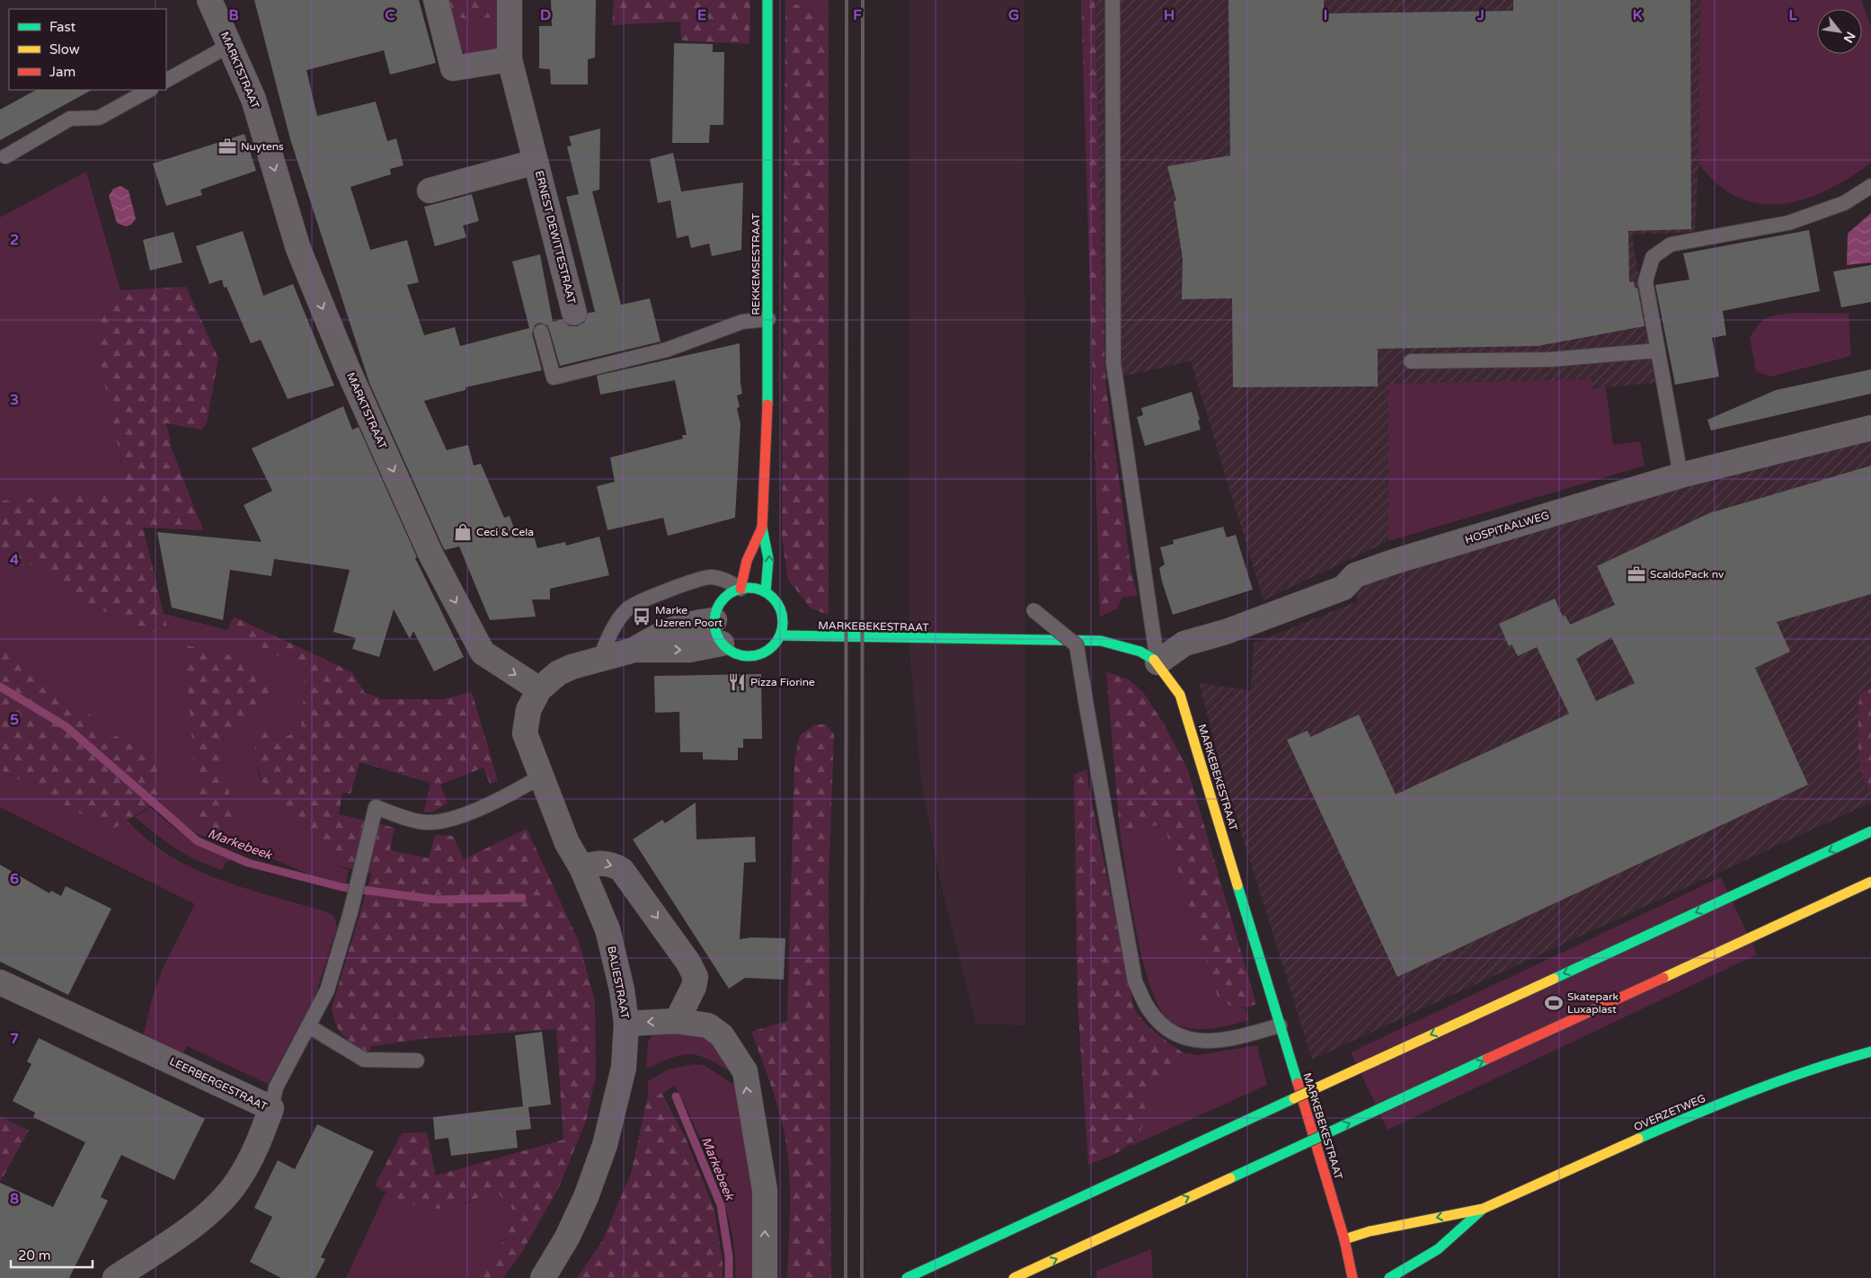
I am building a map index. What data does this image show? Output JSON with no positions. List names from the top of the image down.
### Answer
{
  "streets": {
    "main road": ["REKKEMSESTRAAT", "MARKEBEKESTRAAT", "OVERZETWEG"],
    "street": [
      "MARKTSTRAAT",
      "ERNEST DEWITTESTRAAT",
      "HOSPITAALWEG",
      "BALIESTRAAT",
      "LEERBERGESTRAAT"
    ]
  },
  "crossings": [
    ["MARKTSTRAAT", "BALIESTRAAT"],
    ["REKKEMSESTRAAT", "MARKEBEKESTRAAT"],
    ["HOSPITAALWEG", "MARKEBEKESTRAAT"],
    ["MARKEBEKESTRAAT", "OVERZETWEG"]
  ],
  "one_way": ["MARKTSTRAAT"],
  "water": ["Markebeek"],
  "places": {
    "office": ["Nuytens", "ScaldoPack nv"],
    "shop": ["Ceci & Cela"],
    "bus stop": ["Marke IJzeren Poort"],
    "restaurant": ["Pizza Fiorine"],
    "sports": ["Skatepark Luxaplast"]
  },
  "legend": ["Fast", "Slow", "Jam"],
  "scale_bar": "20 m",
  "north": "bottom right",
  "grid": {
    "columns": [
      "B",
      "C",
      "D",
      "E",
      "F",
      "G",
      "H",
      "I",
      "J",
      "K",
      "L"
    ],
    "rows": [
      "2",
      "3",
      "4",
      "5",
      "6",
      "7",
      "8"
    ]
  }
}
